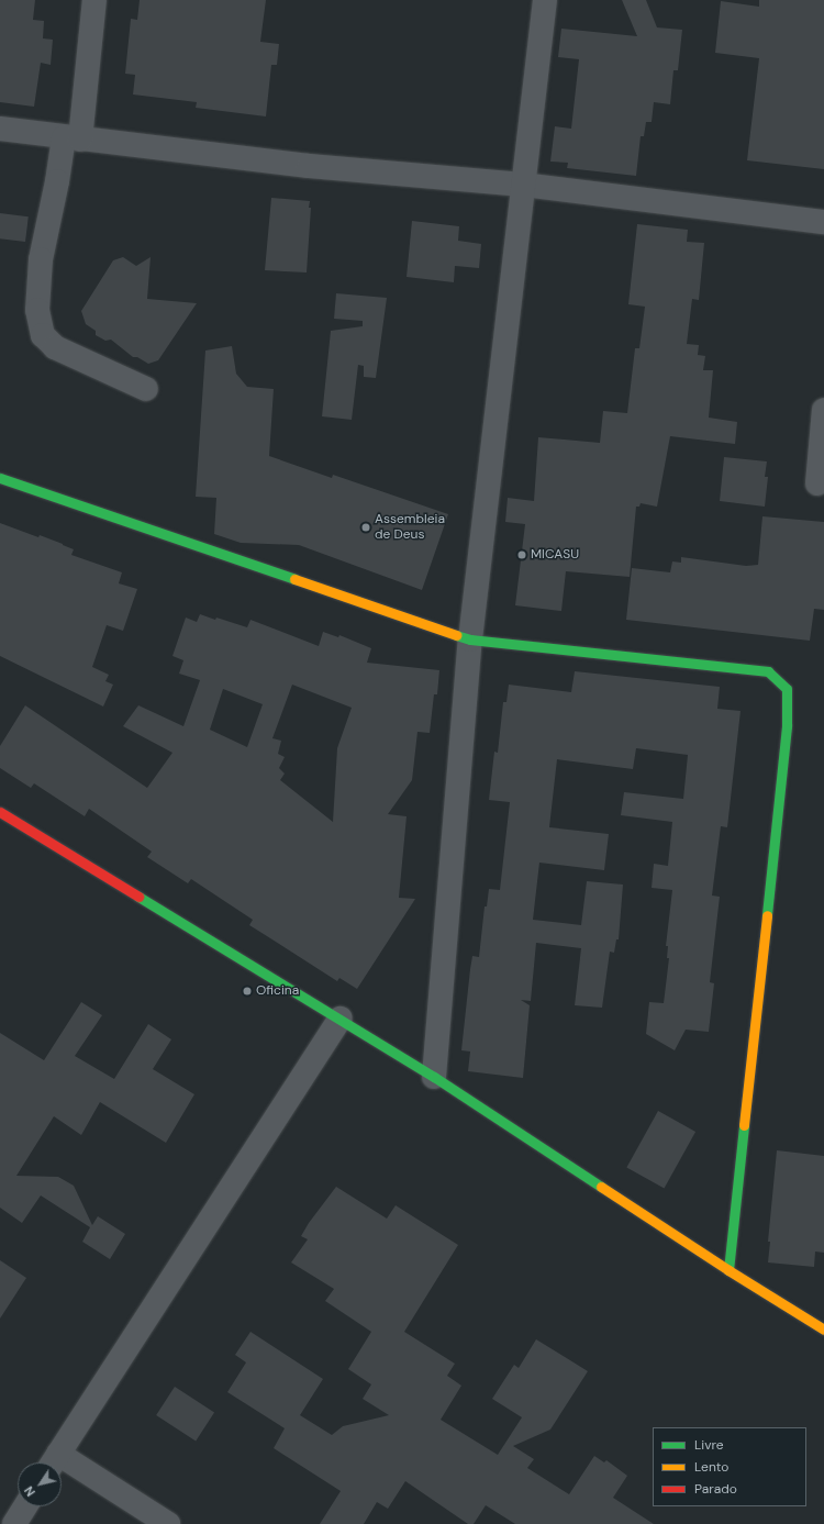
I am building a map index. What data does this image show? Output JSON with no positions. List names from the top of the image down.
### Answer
{
  "places": ["Assembleia de Deus", "MICASU", "Oficina"],
  "legend": ["Livre", "Lento", "Parado"],
  "north": "bottom left"
}
